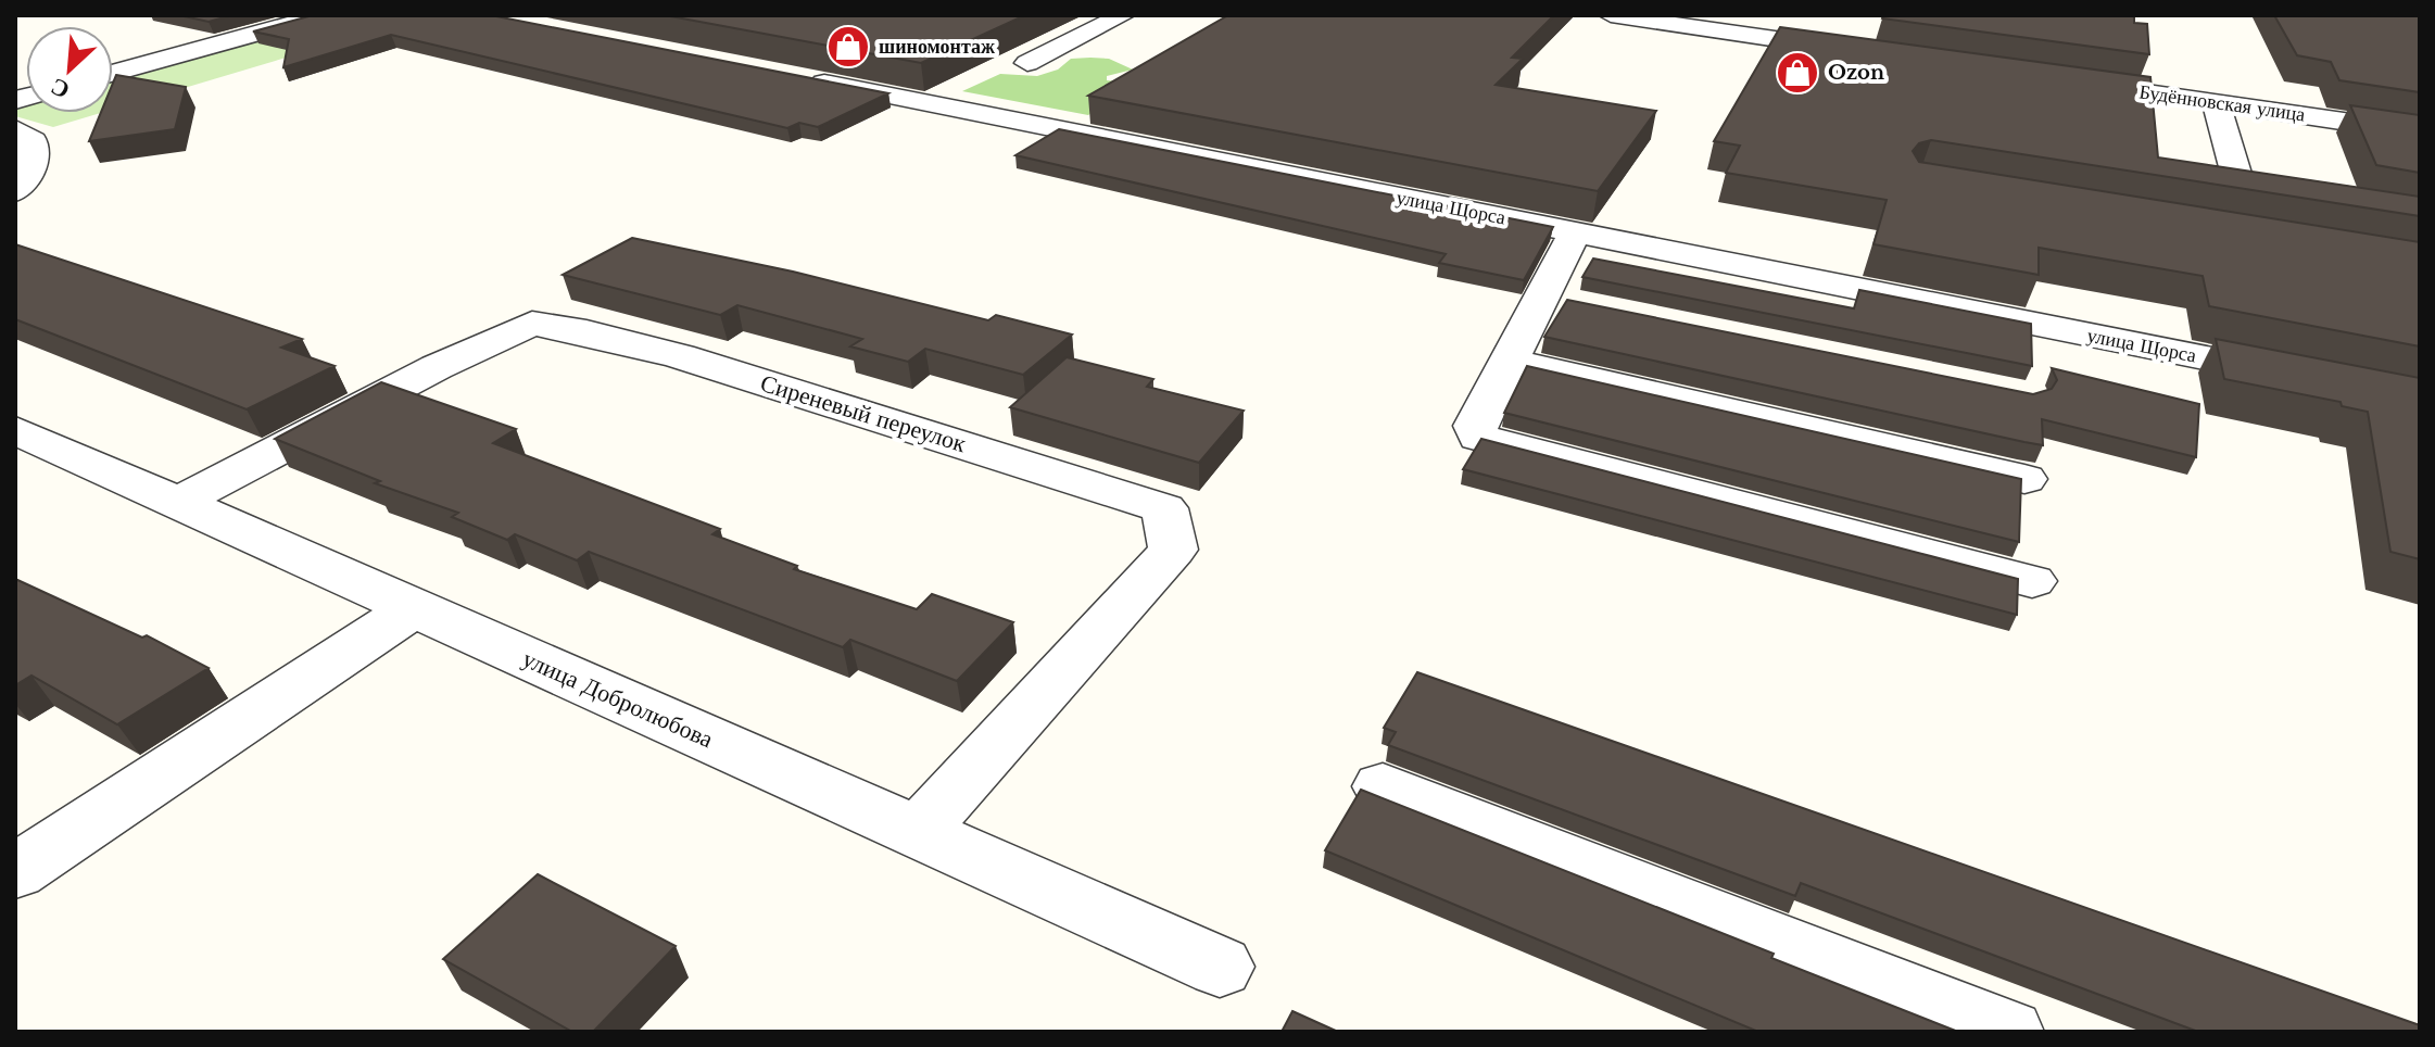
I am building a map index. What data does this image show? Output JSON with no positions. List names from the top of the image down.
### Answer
{
  "streets": {
    "street": [
      "Будённовская улица",
      "улица Щорса",
      "Сиреневый переулок",
      "улица Добролюбова"
    ]
  },
  "crossings": [
    ["Сиреневый переулок", "улица Добролюбова"]
  ],
  "places": {
    "shop": ["шиномонтаж", "Ozon"]
  },
  "north": "bottom left"
}
